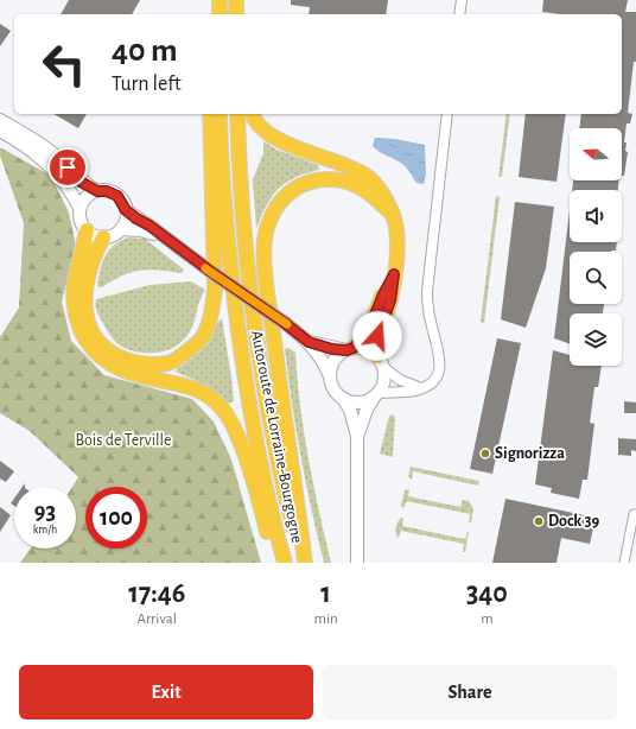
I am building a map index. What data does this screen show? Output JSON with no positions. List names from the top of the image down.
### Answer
{
  "streets": {
    "highway": ["Autoroute de Lorraine-Bourgogne"]
  },
  "parks": ["Bois de Terville"],
  "places": ["Signorizza", "Dock 39"],
  "north": "left",
  "page": {
    "turn": ["40 m", "Turn left"],
    "speed": "93 km/h",
    "limit": "100",
    "eta": [
      "17:46",
      "Arrival",
      "1",
      "min",
      "340",
      "m"
    ],
    "buttons": ["Exit", "Share"]
  }
}
